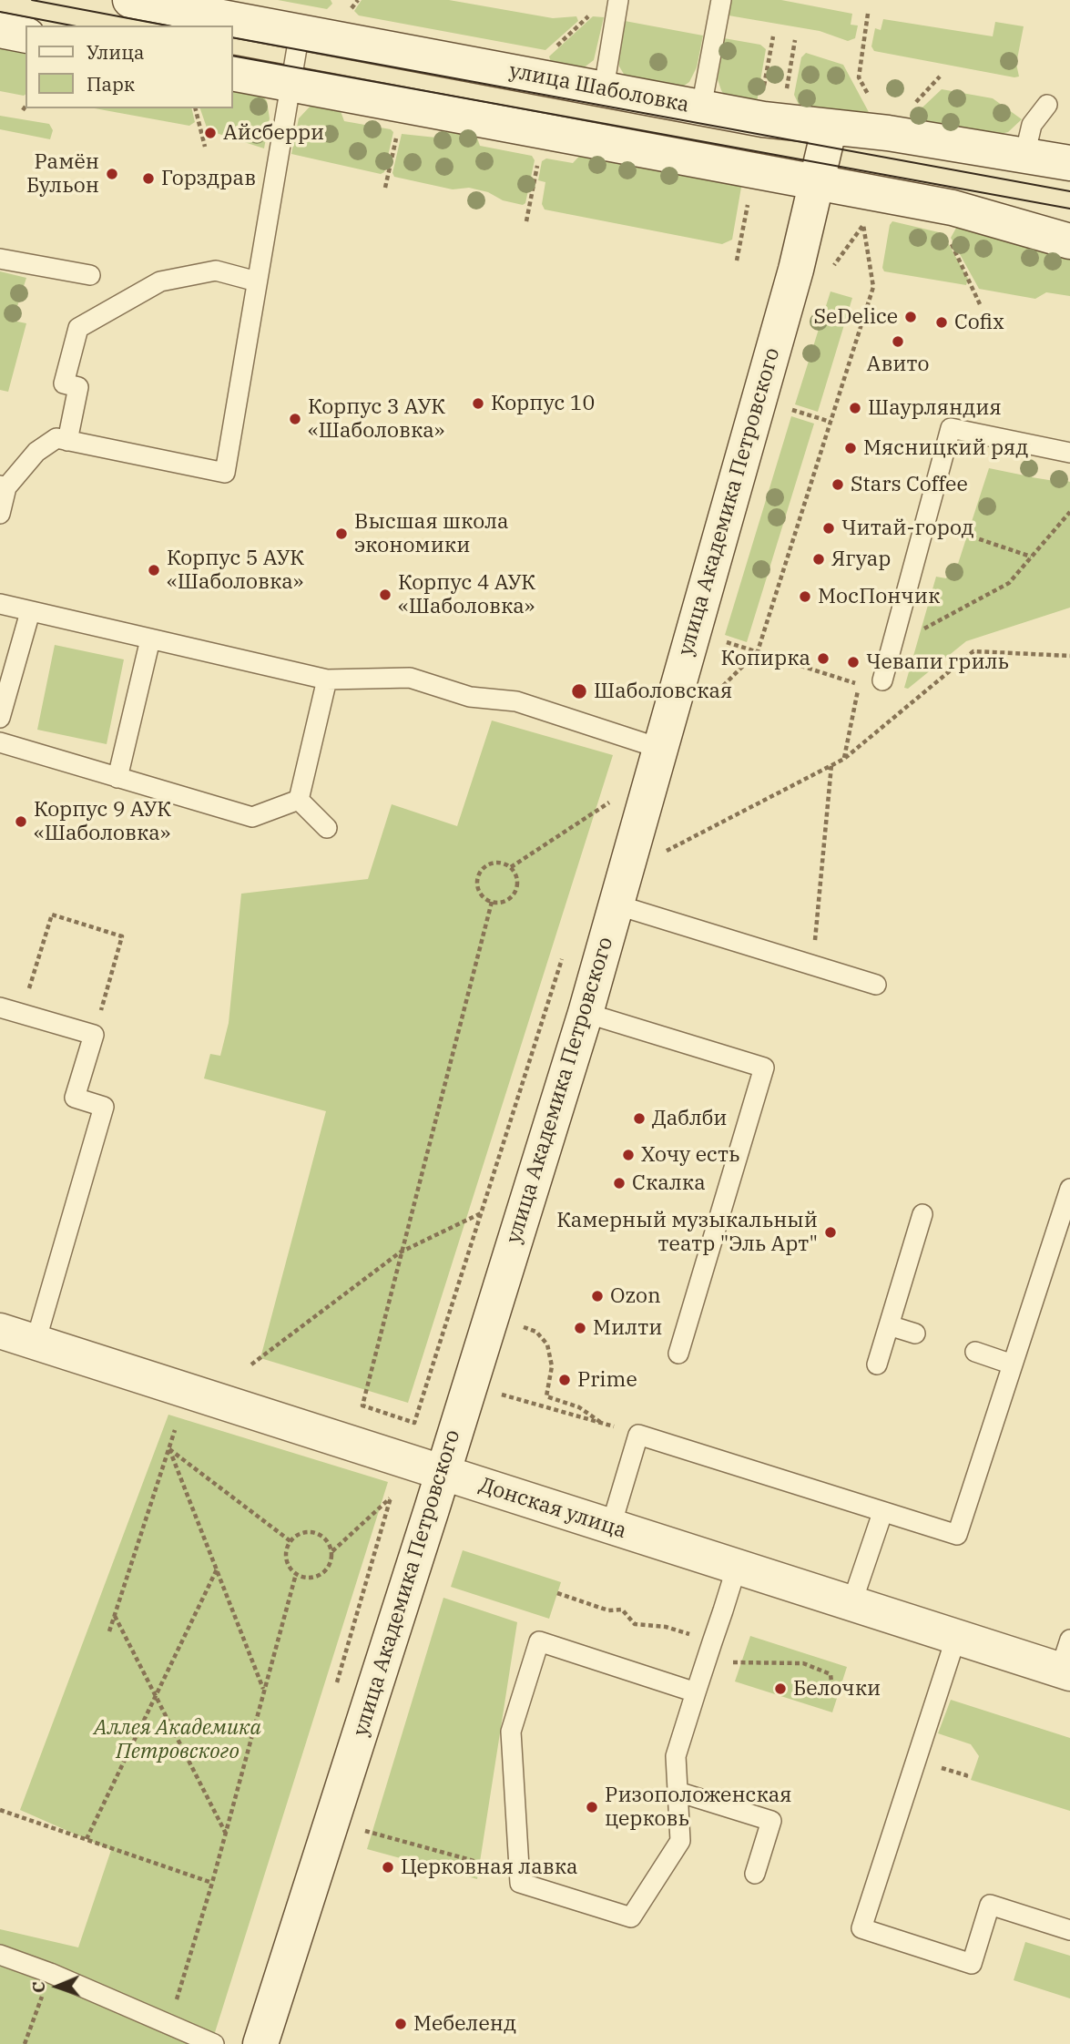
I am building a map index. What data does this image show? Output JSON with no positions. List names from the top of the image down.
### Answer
{
  "streets": {
    "street": ["улица Шаболовка", "улица Академика Петровского", "Донская улица"]
  },
  "crossings": [
    ["улица Шаболовка", "улица Академика Петровского"],
    ["улица Академика Петровского", "Донская улица"]
  ],
  "parks": ["Аллея Академика Петровского"],
  "places": [
    "Айсберри",
    "Рамён Бульон",
    "Горздрав",
    "SeDelice",
    "Cofix",
    "Авито",
    "Корпус 10",
    "Шаурляндия",
    "Корпус 3 АУК «Шаболовка»",
    "Мясницкий ряд",
    "Stars Coffee",
    "Читай-город",
    "Высшая школа экономики",
    "Ягуар",
    "Корпус 5 АУК «Шаболовка»",
    "Корпус 4 АУК «Шаболовка»",
    "МосПончик",
    "Копирка",
    "Чевапи гриль",
    "Шаболовская",
    "Корпус 9 АУК «Шаболовка»",
    "Даблби",
    "Хочу есть",
    "Скалка",
    "Камерный музыкальный театр \"Эль Арт\"",
    "Ozon",
    "Милти",
    "Prime",
    "Белочки",
    "Ризоположенская церковь",
    "Церковная лавка",
    "Мебеленд"
  ],
  "legend": ["Улица", "Парк"],
  "north": "left"
}
